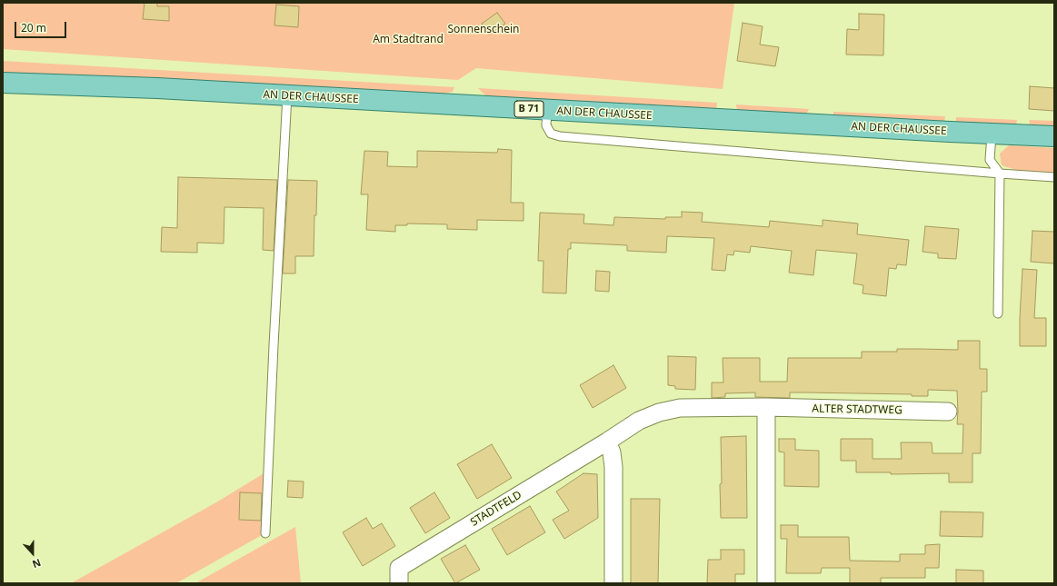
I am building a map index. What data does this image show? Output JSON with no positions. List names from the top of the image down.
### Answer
{
  "streets": {
    "main road": ["AN DER CHAUSSEE", "B 71"],
    "street": ["ALTER STADTWEG", "STADTFELD"]
  },
  "crossings": [
    ["ALTER STADTWEG", "STADTFELD"]
  ],
  "parks": ["Sonnenschein", "Am Stadtrand"],
  "scale_bar": "20 m",
  "north": "bottom"
}
